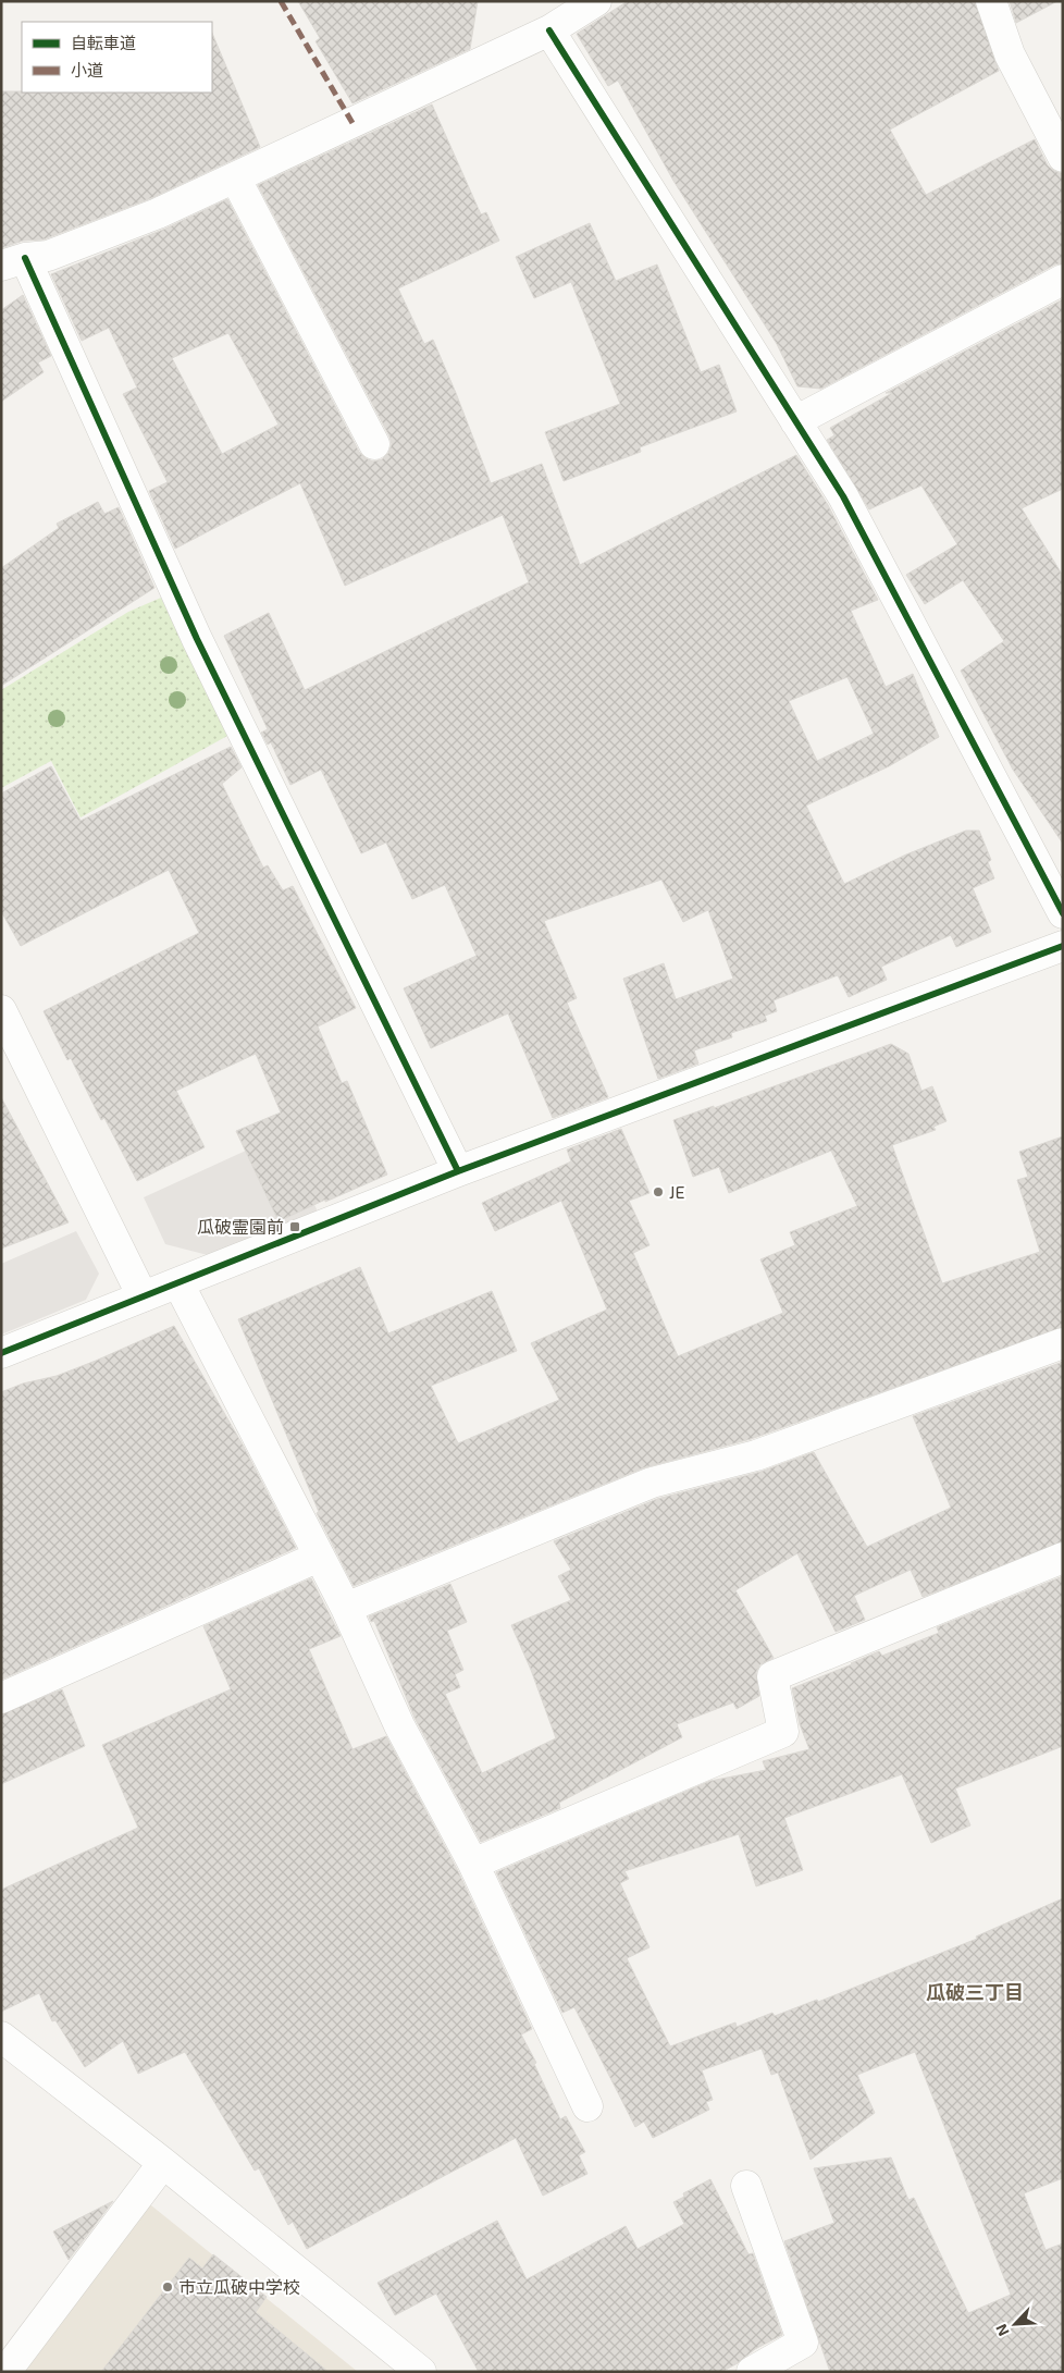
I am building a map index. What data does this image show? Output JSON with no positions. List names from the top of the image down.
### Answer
{
  "districts": ["瓜破三丁目"],
  "places": {
    "other": ["JE", "市立瓜破中学校"],
    "transit": ["瓜破霊園前"]
  },
  "legend": ["自転車道", "小道"],
  "north": "bottom left"
}
